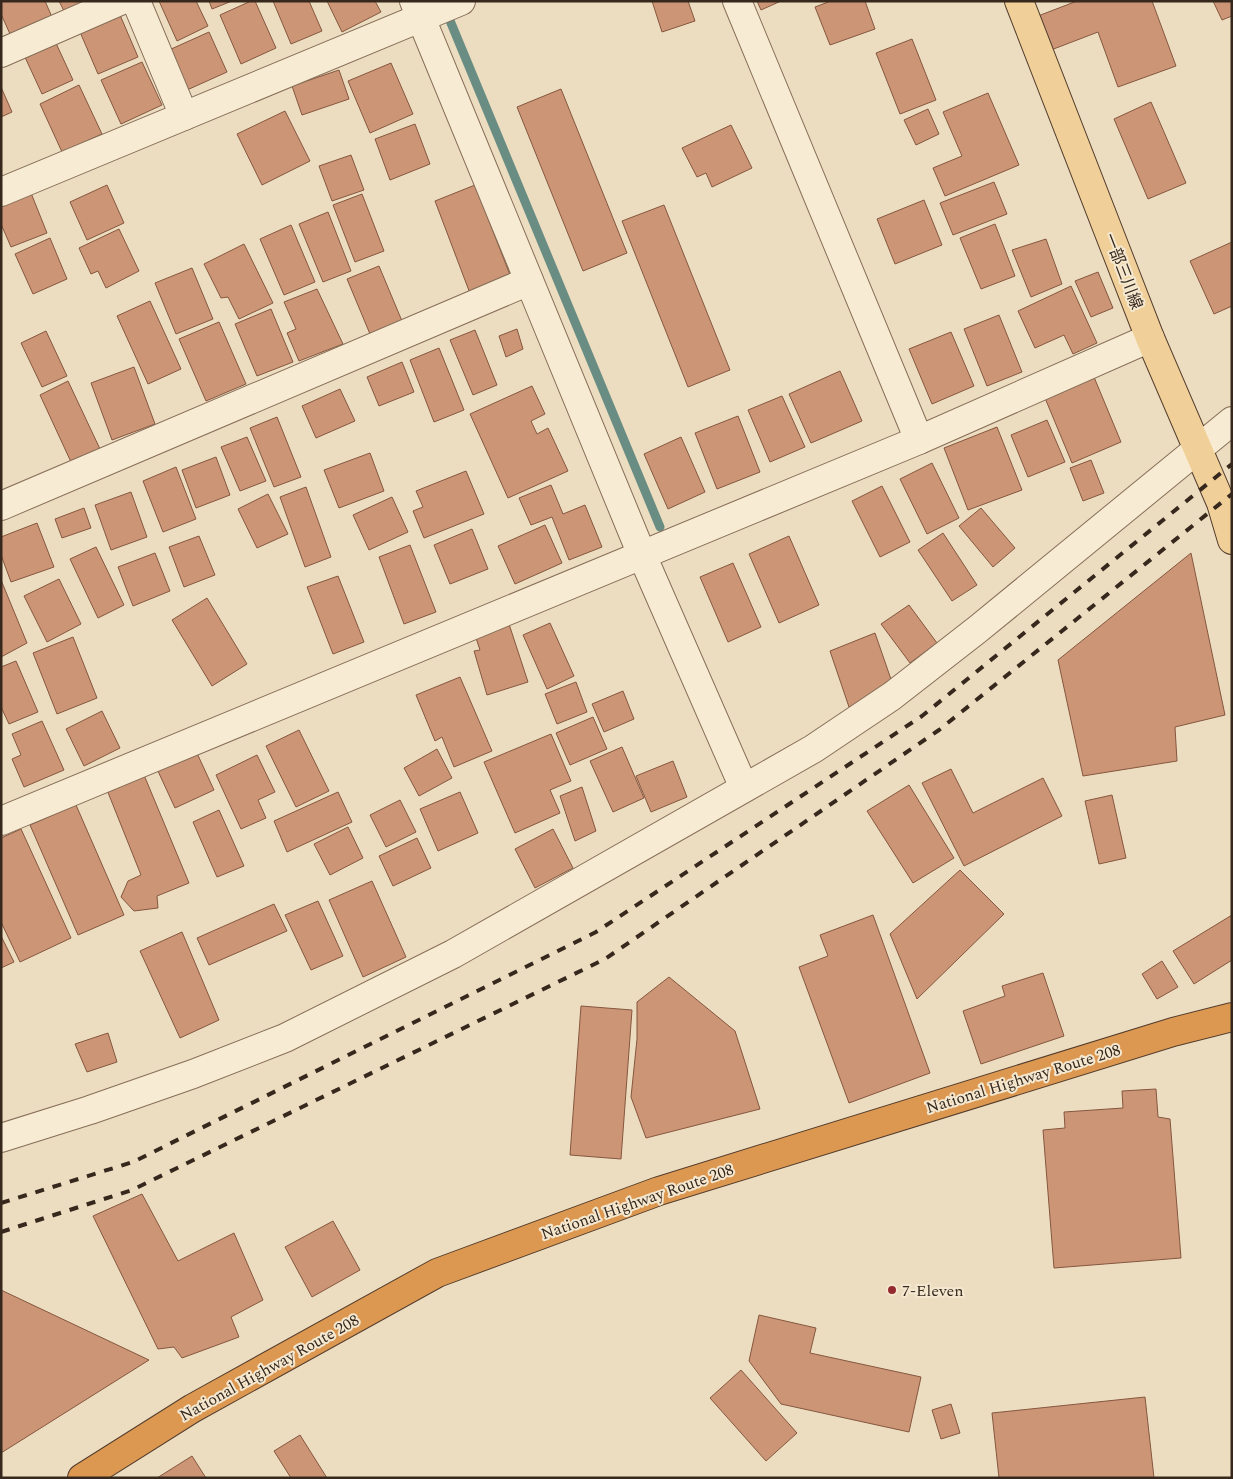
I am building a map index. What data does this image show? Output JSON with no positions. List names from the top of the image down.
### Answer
{
  "streets": {
    "highway": ["National Highway Route 208"],
    "main road": ["一部三川線"]
  },
  "places": ["7-Eleven"]
}
